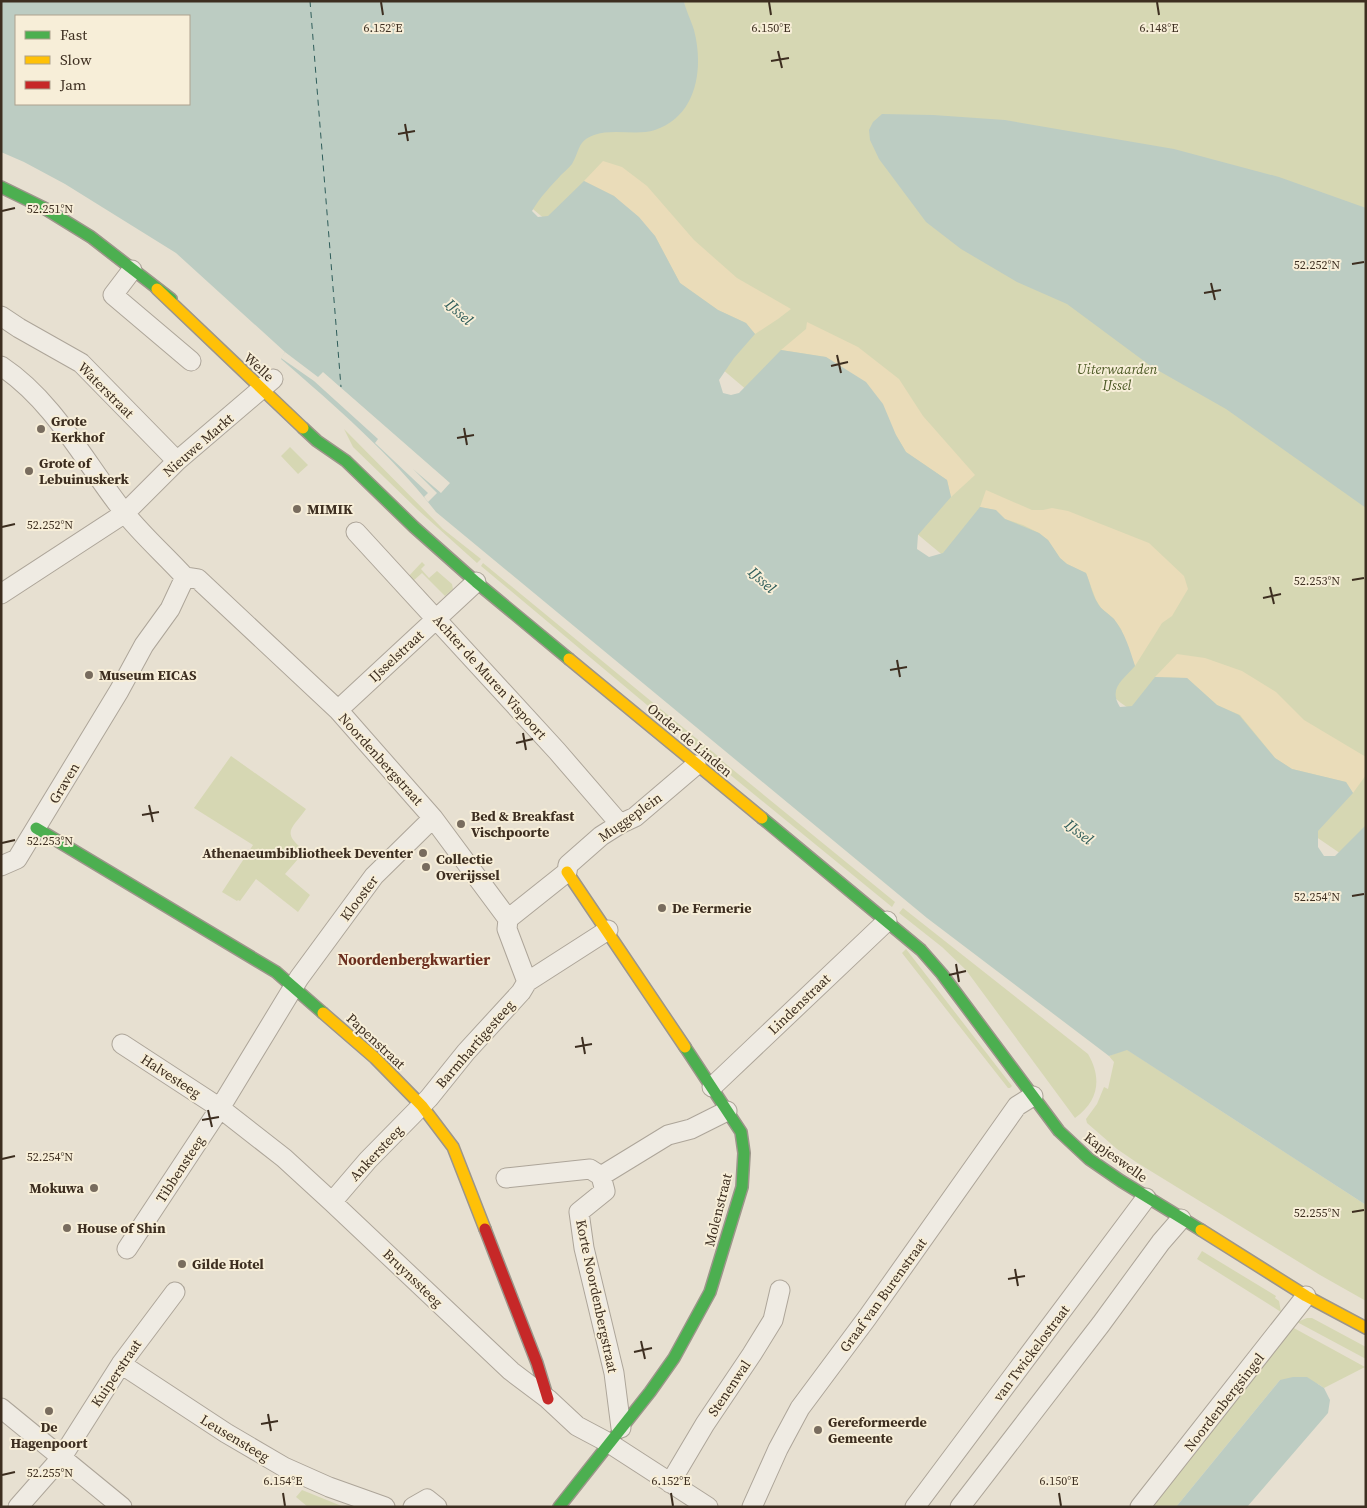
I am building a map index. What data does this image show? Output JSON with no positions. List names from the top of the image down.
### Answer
{
  "streets": {
    "street": [
      "Welle",
      "Waterstraat",
      "Nieuwe Markt",
      "IJsselstraat",
      "Achter de Muren Vispoort",
      "Onder de Linden",
      "Noordenbergstraat",
      "Graven",
      "Muggeplein",
      "Klooster",
      "Lindenstraat",
      "Papenstraat",
      "Barmhartigesteeg",
      "Halvesteeg",
      "Ankersteeg",
      "Kapjeswelle",
      "Tibbensteeg",
      "Molenstraat",
      "Bruynssteeg",
      "Graaf van Burenstraat",
      "Korte Noordenbergstraat",
      "van Twickelostraat",
      "Kuiperstraat",
      "Stenenwal",
      "Noordenbergsingel",
      "Leusensteeg"
    ]
  },
  "crossings": [
    ["Welle", "Nieuwe Markt"],
    ["Welle", "IJsselstraat"],
    ["Welle", "Onder de Linden"],
    ["Waterstraat", "Nieuwe Markt"],
    ["IJsselstraat", "Achter de Muren Vispoort"],
    ["IJsselstraat", "Onder de Linden"],
    ["IJsselstraat", "Noordenbergstraat"],
    ["Achter de Muren Vispoort", "Muggeplein"],
    ["Onder de Linden", "Muggeplein"],
    ["Onder de Linden", "Lindenstraat"],
    ["Onder de Linden", "Kapjeswelle"],
    ["Noordenbergstraat", "Graven"],
    ["Noordenbergstraat", "Muggeplein"],
    ["Noordenbergstraat", "Klooster"],
    ["Noordenbergstraat", "Barmhartigesteeg"],
    ["Graven", "Papenstraat"],
    ["Klooster", "Papenstraat"],
    ["Klooster", "Tibbensteeg"],
    ["Lindenstraat", "Kapjeswelle"],
    ["Lindenstraat", "Molenstraat"],
    ["Papenstraat", "Barmhartigesteeg"],
    ["Papenstraat", "Ankersteeg"],
    ["Papenstraat", "Tibbensteeg"],
    ["Papenstraat", "Bruynssteeg"],
    ["Barmhartigesteeg", "Ankersteeg"],
    ["Halvesteeg", "Tibbensteeg"],
    ["Halvesteeg", "Bruynssteeg"],
    ["Ankersteeg", "Bruynssteeg"],
    ["Kapjeswelle", "Graaf van Burenstraat"],
    ["Kapjeswelle", "van Twickelostraat"],
    ["Kapjeswelle", "Noordenbergsingel"],
    ["Tibbensteeg", "Bruynssteeg"],
    ["Molenstraat", "Bruynssteeg"],
    ["Molenstraat", "Korte Noordenbergstraat"],
    ["Bruynssteeg", "Stenenwal"],
    ["Kuiperstraat", "Leusensteeg"]
  ],
  "districts": ["Noordenbergkwartier"],
  "water": ["IJssel"],
  "parks": ["Uiterwaarden IJssel"],
  "places": [
    "Grote Kerkhof",
    "Grote of Lebuinuskerk",
    "MIMIK",
    "Museum EICAS",
    "Bed & Breakfast Vischpoorte",
    "Athenaeumbibliotheek Deventer",
    "Collectie Overijssel",
    "De Fermerie",
    "Mokuwa",
    "House of Shin",
    "Gilde Hotel",
    "De Hagenpoort",
    "Gereformeerde Gemeente"
  ],
  "legend": ["Fast", "Slow", "Jam"],
  "coordinates": [
    "6.152°E",
    "6.150°E",
    "6.148°E",
    "52.251°N",
    "52.252°N",
    "52.253°N",
    "52.254°N",
    "52.255°N",
    "6.154°E"
  ]
}
